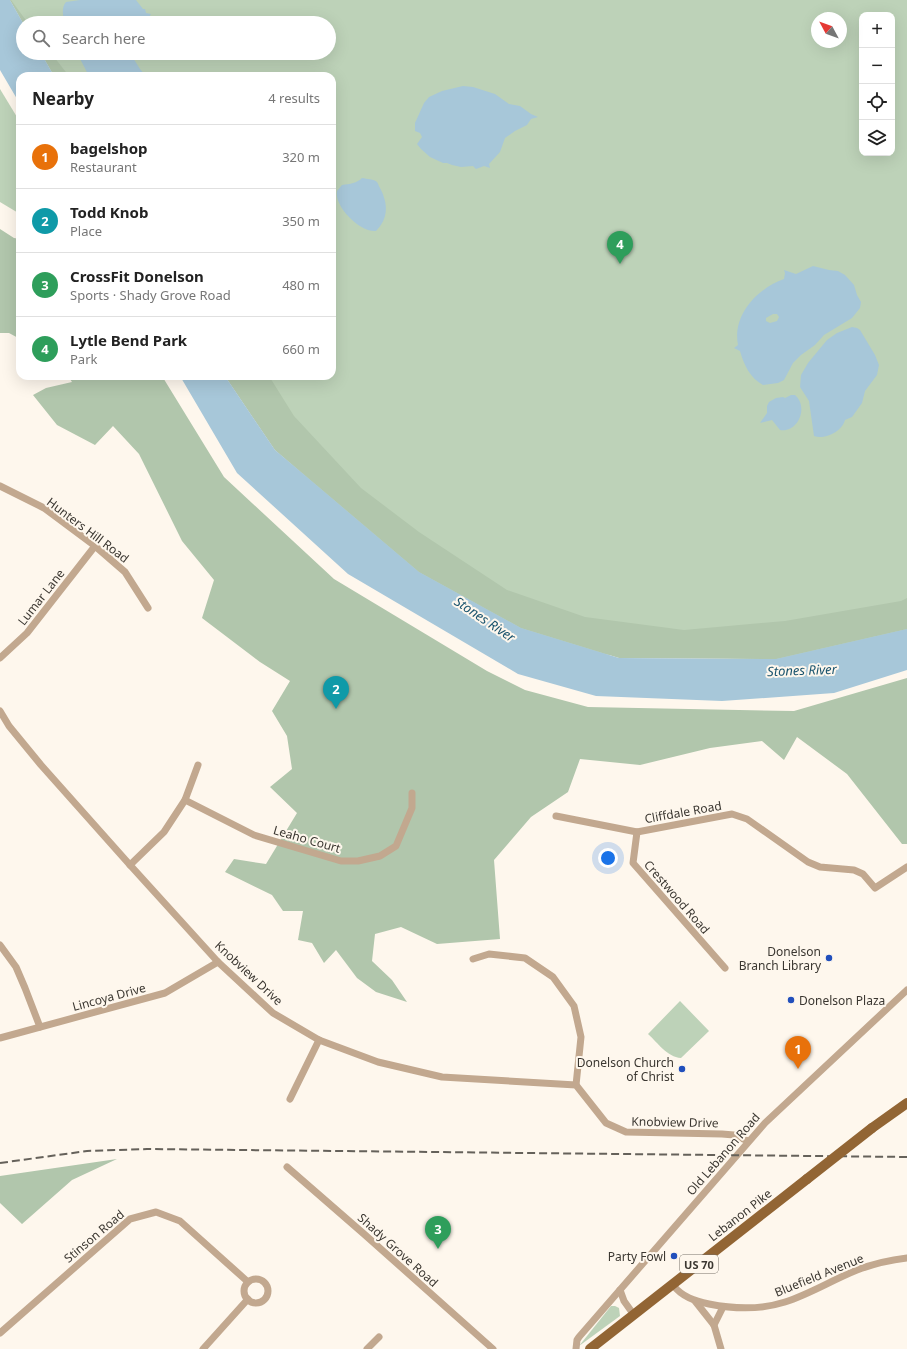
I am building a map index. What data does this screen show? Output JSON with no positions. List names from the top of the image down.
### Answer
{
  "streets": {
    "main road": ["Lebanon Pike", "US 70"],
    "street": [
      "Hunters Hill Road",
      "Lumar Lane",
      "Cliffdale Road",
      "Leaho Court",
      "Crestwood Road",
      "Knobview Drive",
      "Lincoya Drive",
      "Old Lebanon Road",
      "Stinson Road",
      "Shady Grove Road",
      "Bluefield Avenue"
    ]
  },
  "crossings": [
    ["Hunters Hill Road", "Lumar Lane"],
    ["Cliffdale Road", "Crestwood Road"],
    ["Knobview Drive", "Lincoya Drive"],
    ["Knobview Drive", "Old Lebanon Road"],
    ["Lebanon Pike", "Bluefield Avenue"]
  ],
  "water": ["Stones River"],
  "places": [
    "Donelson Branch Library",
    "Donelson Plaza",
    "Donelson Church of Christ",
    "Party Fowl"
  ],
  "north": "top left",
  "page": {
    "map_buttons": ["+", "−"],
    "search": "Search here",
    "heading": ["Nearby", "4 results"],
    "list": [
      {
        "mark": "1",
        "name": "bagelshop",
        "note": "Restaurant",
        "value": "320 m"
      },
      {
        "mark": "2",
        "name": "Todd Knob",
        "note": "Place",
        "value": "350 m"
      },
      {
        "mark": "3",
        "name": "CrossFit Donelson",
        "note": "Sports · Shady Grove Road",
        "value": "480 m"
      },
      {
        "mark": "4",
        "name": "Lytle Bend Park",
        "note": "Park",
        "value": "660 m"
      }
    ],
    "pins": [
      "4",
      "2",
      "1",
      "3"
    ]
  }
}
